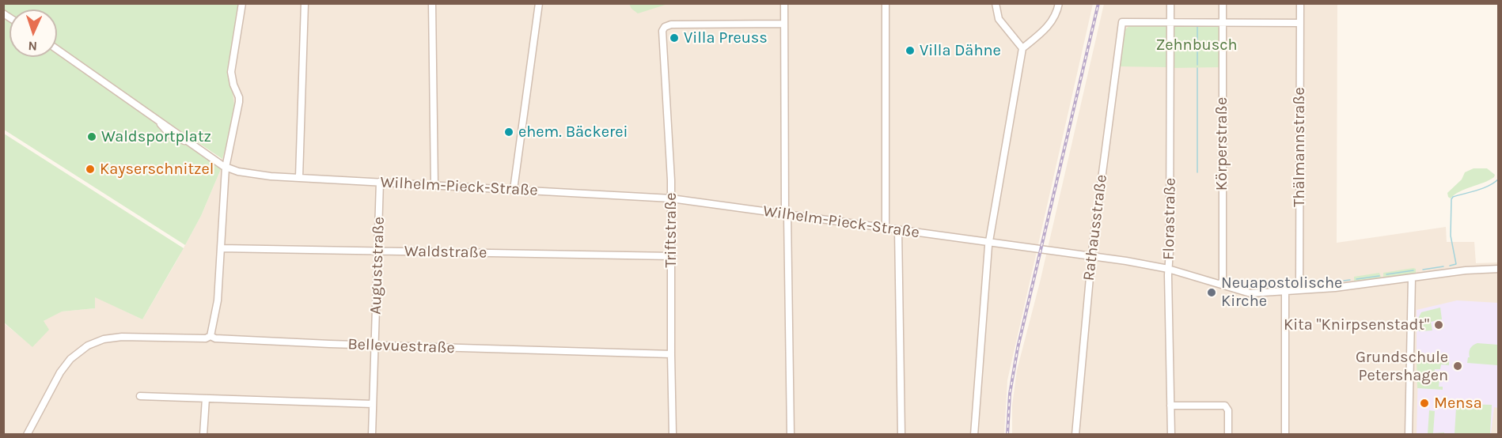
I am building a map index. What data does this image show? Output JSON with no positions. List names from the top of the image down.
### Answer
{
  "streets": {
    "street": [
      "Körperstraße",
      "Thälmannstraße",
      "Wilhelm-Pieck-Straße",
      "Florastraße",
      "Rathausstraße",
      "Triftstraße",
      "Waldstraße",
      "Auguststraße",
      "Bellevuestraße"
    ]
  },
  "crossings": [
    ["Körperstraße", "Wilhelm-Pieck-Straße"],
    ["Thälmannstraße", "Wilhelm-Pieck-Straße"],
    ["Wilhelm-Pieck-Straße", "Florastraße"],
    ["Wilhelm-Pieck-Straße", "Rathausstraße"],
    ["Wilhelm-Pieck-Straße", "Triftstraße"],
    ["Wilhelm-Pieck-Straße", "Auguststraße"],
    ["Florastraße", "Rathausstraße"],
    ["Triftstraße", "Waldstraße"],
    ["Triftstraße", "Bellevuestraße"],
    ["Waldstraße", "Auguststraße"],
    ["Auguststraße", "Bellevuestraße"]
  ],
  "parks": ["Zehnbusch"],
  "places": [
    "Villa Preuss",
    "Villa Dähne",
    "ehem. Bäckerei",
    "Waldsportplatz",
    "Kayserschnitzel",
    "Neuapostolische Kirche",
    "Kita \"Knirpsenstadt\"",
    "Grundschule Petershagen",
    "Mensa"
  ],
  "north": "bottom"
}
